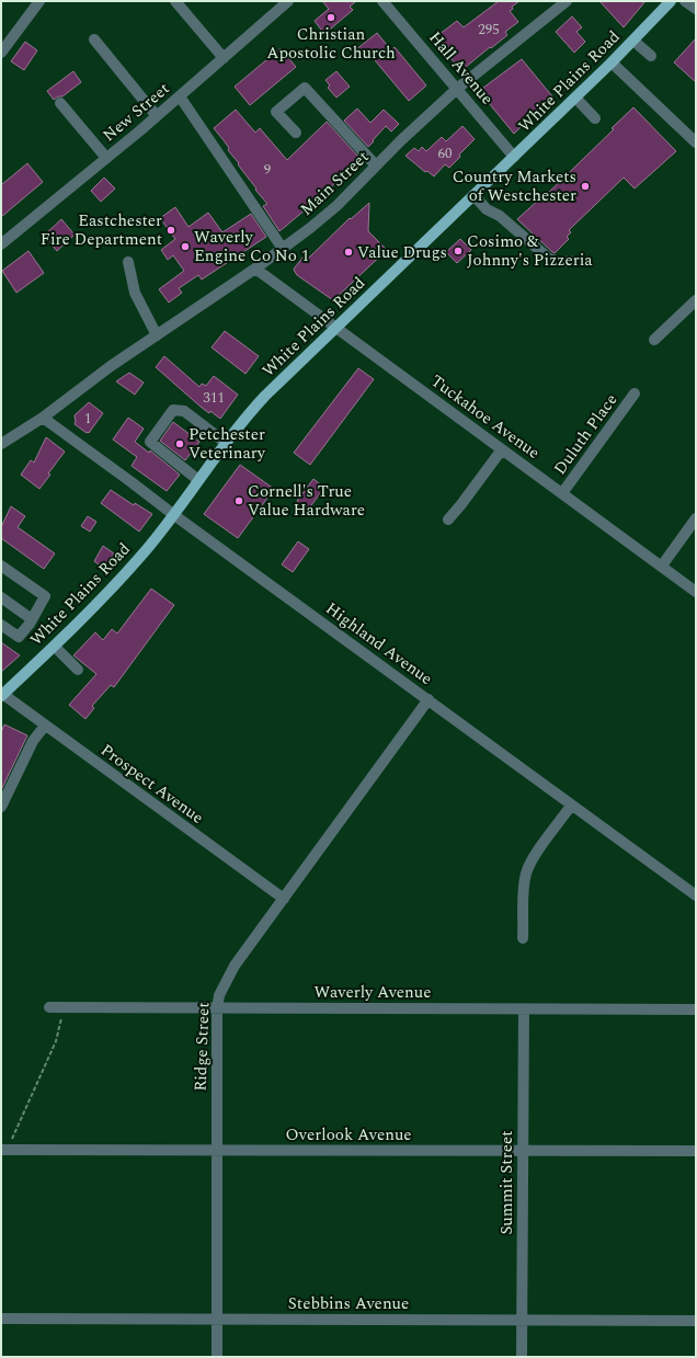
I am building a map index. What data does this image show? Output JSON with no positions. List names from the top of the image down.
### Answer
{
  "streets": {
    "main road": ["White Plains Road"],
    "street": [
      "Hall Avenue",
      "New Street",
      "Main Street",
      "Tuckahoe Avenue",
      "Duluth Place",
      "Highland Avenue",
      "Prospect Avenue",
      "Waverly Avenue",
      "Ridge Street",
      "Overlook Avenue",
      "Summit Street",
      "Stebbins Avenue"
    ]
  },
  "crossings": [
    ["Hall Avenue", "White Plains Road"],
    ["Hall Avenue", "Main Street"],
    ["White Plains Road", "Tuckahoe Avenue"],
    ["White Plains Road", "Highland Avenue"],
    ["White Plains Road", "Prospect Avenue"],
    ["Main Street", "Tuckahoe Avenue"],
    ["Main Street", "Highland Avenue"],
    ["Tuckahoe Avenue", "Duluth Place"],
    ["Highland Avenue", "Ridge Street"],
    ["Prospect Avenue", "Ridge Street"],
    ["Waverly Avenue", "Ridge Street"],
    ["Waverly Avenue", "Summit Street"],
    ["Ridge Street", "Overlook Avenue"],
    ["Ridge Street", "Stebbins Avenue"],
    ["Overlook Avenue", "Summit Street"],
    ["Summit Street", "Stebbins Avenue"]
  ],
  "places": [
    "Christian Apostolic Church",
    "Country Markets of Westchester",
    "Eastchester Fire Department",
    "Waverly Engine Co No 1",
    "Cosimo & Johnny's Pizzeria",
    "Value Drugs",
    "Petchester Veterinary",
    "Cornell's True Value Hardware"
  ],
  "house_numbers": [
    "295",
    "60",
    "9",
    "311",
    "1"
  ]
}
